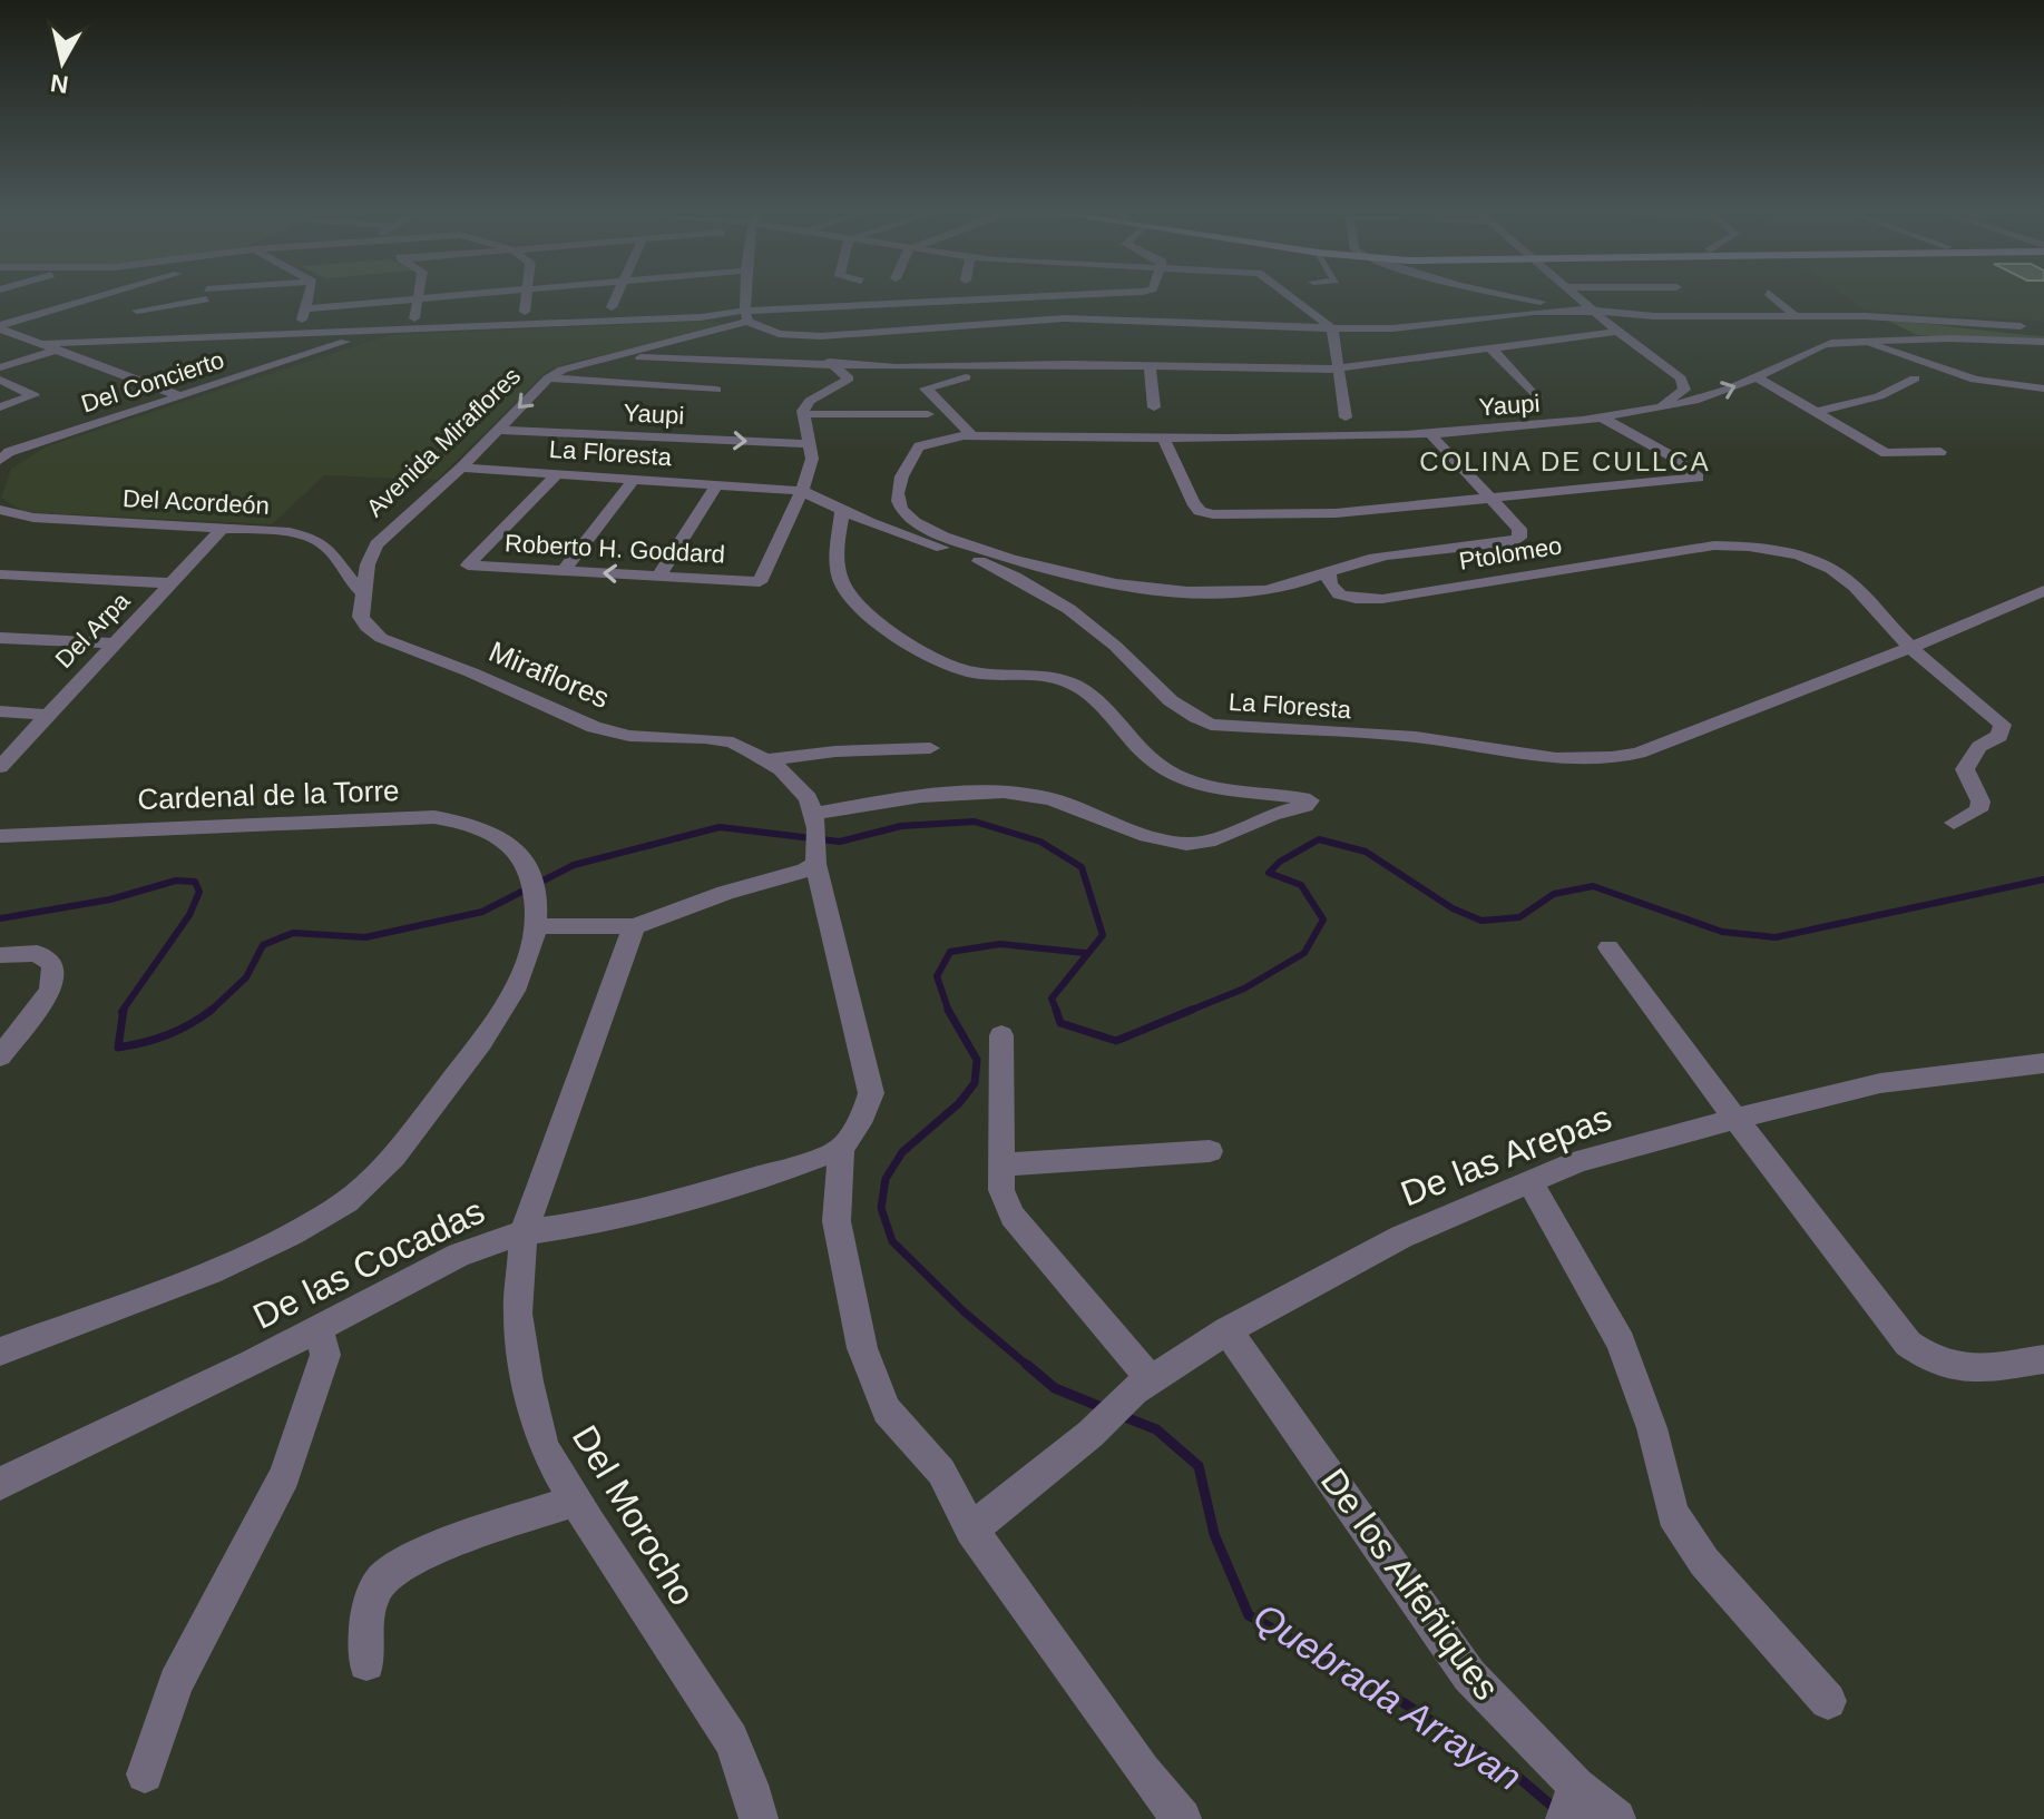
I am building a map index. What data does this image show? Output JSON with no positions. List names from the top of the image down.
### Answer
{
  "streets": {
    "street": [
      "Del Concierto",
      "Yaupi",
      "Avenida Miraflores",
      "La Floresta",
      "Del Acordeón",
      "Roberto H. Goddard",
      "Ptolomeo",
      "Del Arpa",
      "Miraflores",
      "Cardenal de la Torre",
      "De las Arepas",
      "De las Cocadas",
      "Del Morocho",
      "De los Alfeñiques"
    ]
  },
  "crossings": [
    ["Yaupi", "Avenida Miraflores"],
    ["Yaupi", "La Floresta"],
    ["Avenida Miraflores", "La Floresta"],
    ["Avenida Miraflores", "Miraflores"],
    ["La Floresta", "Roberto H. Goddard"],
    ["La Floresta", "Ptolomeo"],
    ["Del Acordeón", "Del Arpa"],
    ["Del Acordeón", "Miraflores"],
    ["De las Arepas", "De los Alfeñiques"],
    ["De las Cocadas", "Del Morocho"]
  ],
  "districts": ["COLINA DE CULLCA"],
  "water": ["Quebrada Arrayan"],
  "north": "bottom"
}
